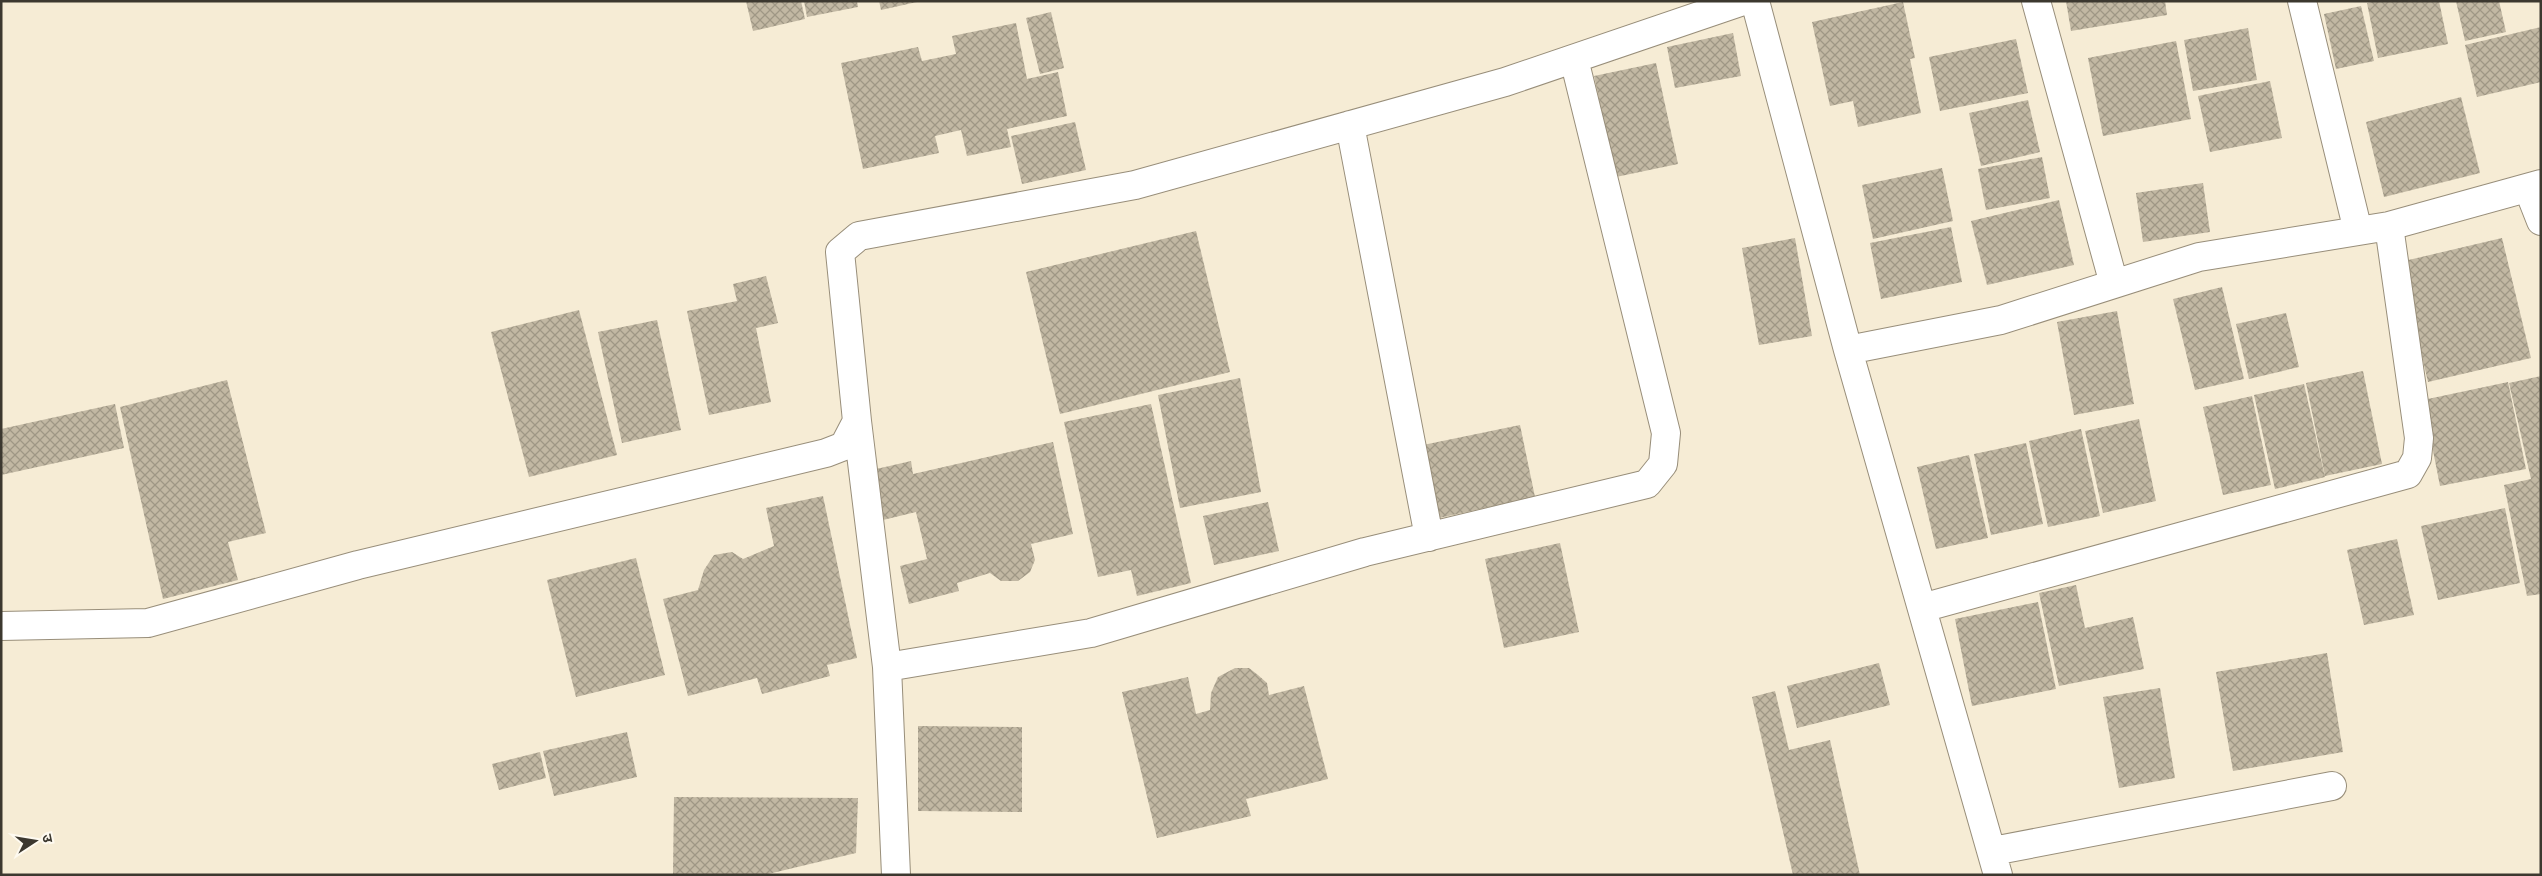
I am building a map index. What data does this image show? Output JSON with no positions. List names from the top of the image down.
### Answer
{
  "north": "right"
}
